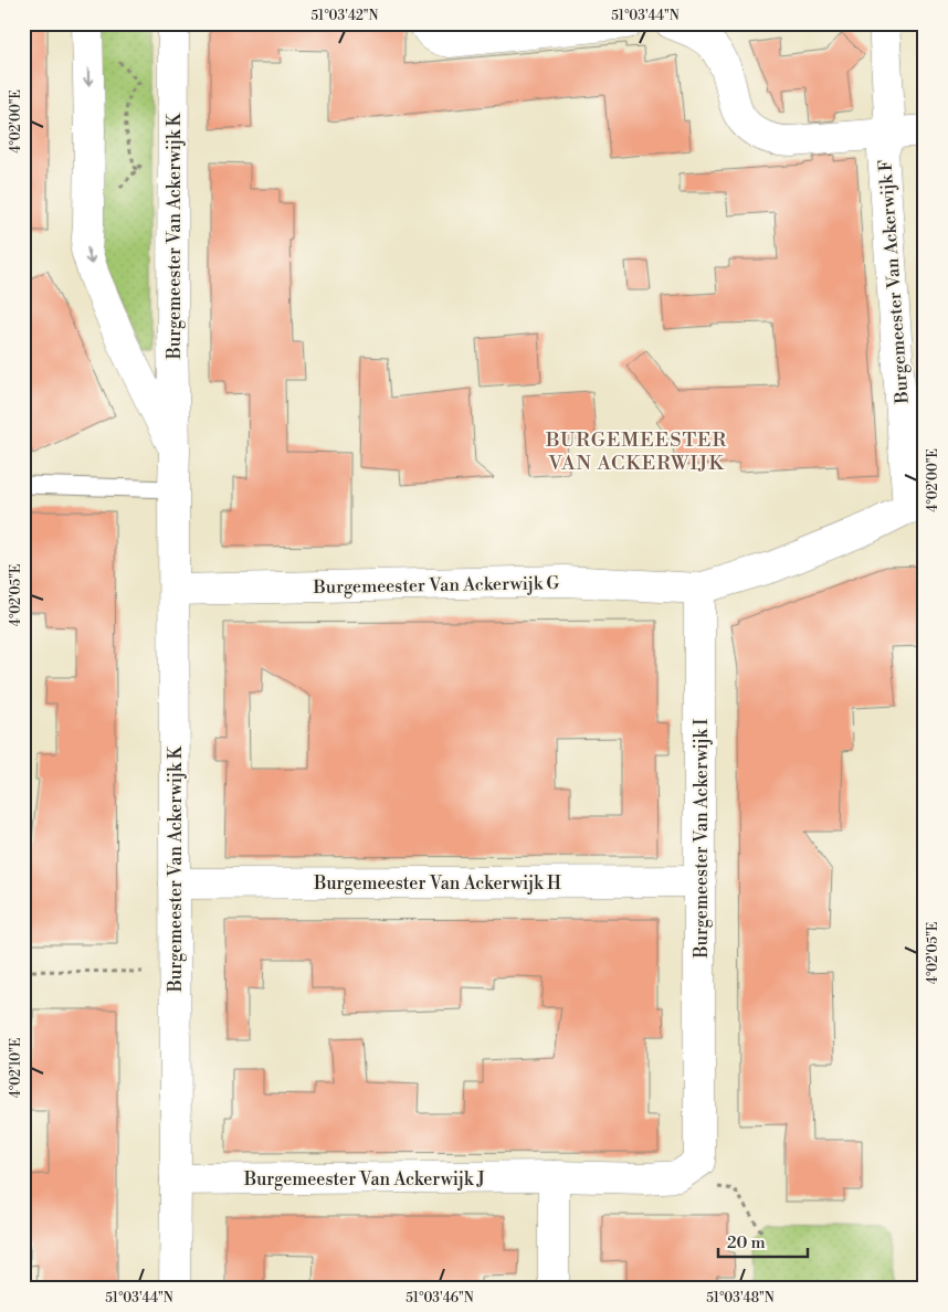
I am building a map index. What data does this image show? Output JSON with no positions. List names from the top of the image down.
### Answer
{
  "streets": {
    "street": [
      "Burgemeester Van Ackerwijk K",
      "Burgemeester Van Ackerwijk F",
      "Burgemeester Van Ackerwijk G",
      "Burgemeester Van Ackerwijk I",
      "Burgemeester Van Ackerwijk H",
      "Burgemeester Van Ackerwijk J"
    ]
  },
  "crossings": [
    ["Burgemeester Van Ackerwijk K", "Burgemeester Van Ackerwijk G"],
    ["Burgemeester Van Ackerwijk K", "Burgemeester Van Ackerwijk H"],
    ["Burgemeester Van Ackerwijk K", "Burgemeester Van Ackerwijk J"],
    ["Burgemeester Van Ackerwijk G", "Burgemeester Van Ackerwijk I"],
    ["Burgemeester Van Ackerwijk I", "Burgemeester Van Ackerwijk H"]
  ],
  "districts": ["BURGEMEESTER VAN ACKERWIJK"],
  "scale_bar": "20 m",
  "coordinates": [
    "51°03'42\"N",
    "51°03'44\"N",
    "4°02'00\"E",
    "4°02'05\"E",
    "4°02'10\"E",
    "51°03'46\"N",
    "51°03'48\"N"
  ]
}
